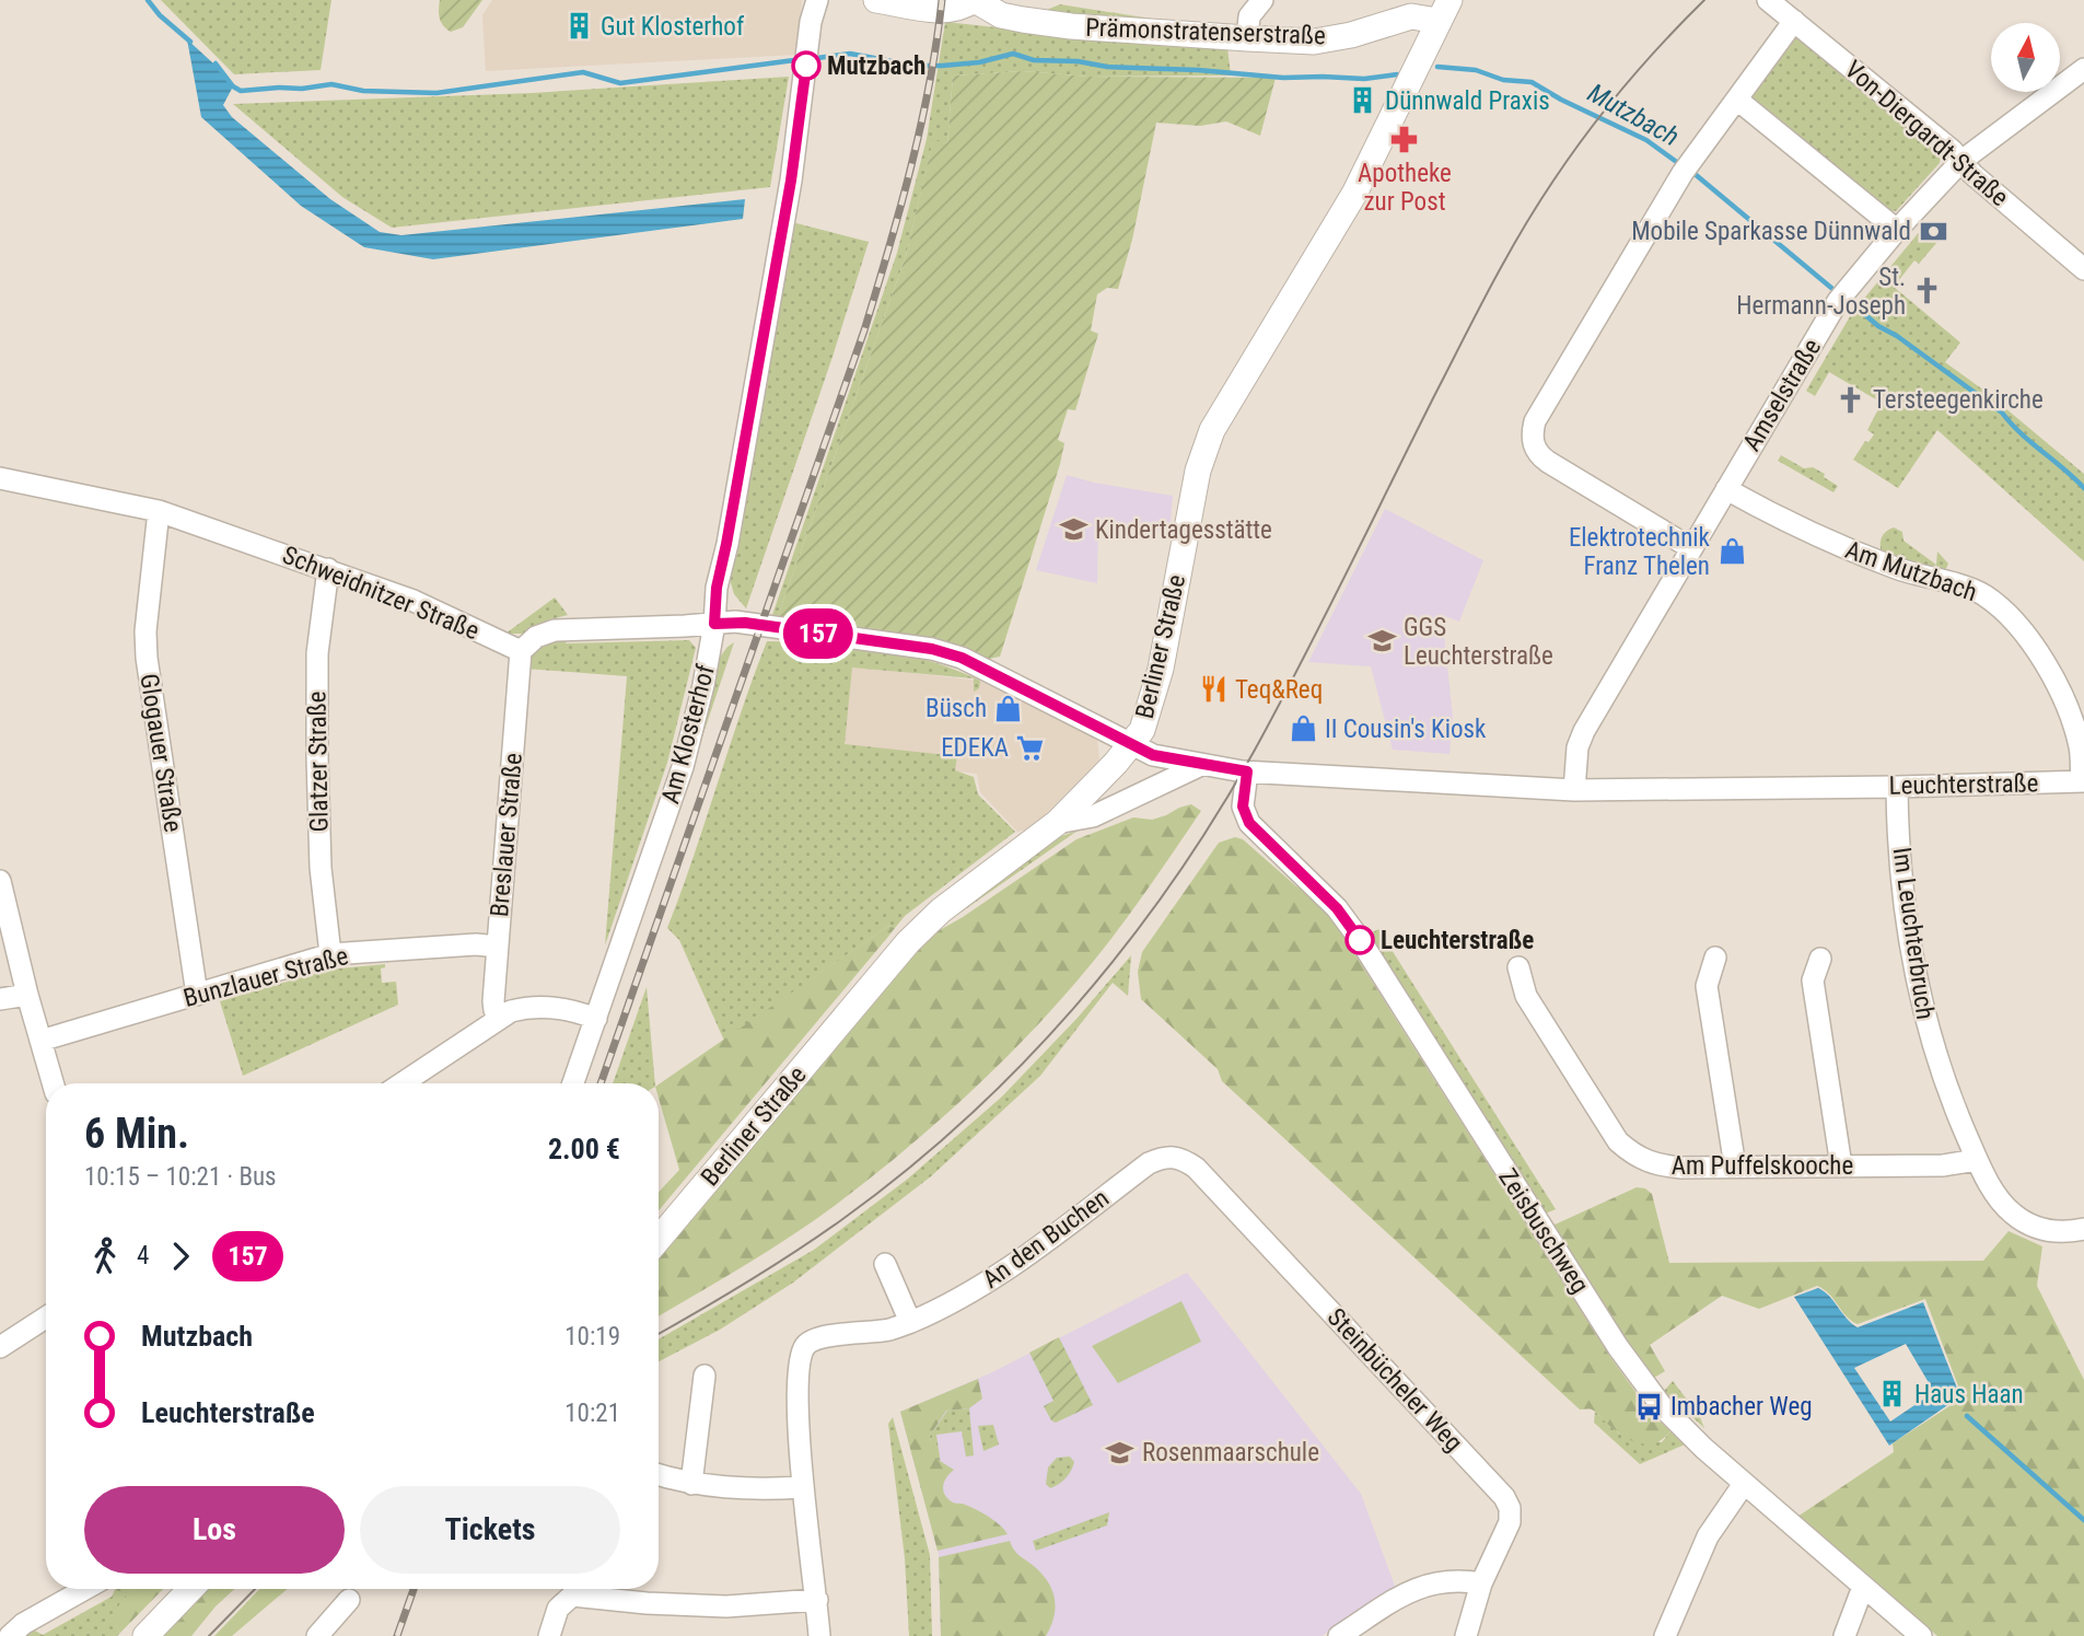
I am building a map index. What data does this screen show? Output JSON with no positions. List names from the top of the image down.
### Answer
{
  "streets": {
    "main road": ["Prämonstratenserstraße", "Berliner Straße"],
    "street": [
      "Von-Diergardt-Straße",
      "Amselstraße",
      "Am Mutzbach",
      "Schweidnitzer Straße",
      "Am Klosterhof",
      "Glogauer Straße",
      "Glatzer Straße",
      "Leuchterstraße",
      "Breslauer Straße",
      "Im Leuchterbruch",
      "Bunzlauer Straße",
      "Am Puffelskooche",
      "Zeisbuschweg",
      "An den Buchen",
      "Steinbücheler Weg"
    ]
  },
  "crossings": [
    ["Prämonstratenserstraße", "Berliner Straße"],
    ["Von-Diergardt-Straße", "Amselstraße"],
    ["Amselstraße", "Am Mutzbach"],
    ["Amselstraße", "Leuchterstraße"],
    ["Am Mutzbach", "Leuchterstraße"],
    ["Schweidnitzer Straße", "Glogauer Straße"],
    ["Schweidnitzer Straße", "Glatzer Straße"],
    ["Schweidnitzer Straße", "Breslauer Straße"],
    ["Berliner Straße", "Leuchterstraße"],
    ["Am Klosterhof", "Leuchterstraße"],
    ["Glogauer Straße", "Bunzlauer Straße"],
    ["Glatzer Straße", "Bunzlauer Straße"],
    ["Leuchterstraße", "Im Leuchterbruch"],
    ["Leuchterstraße", "Zeisbuschweg"],
    ["Breslauer Straße", "Bunzlauer Straße"],
    ["Im Leuchterbruch", "Am Puffelskooche"],
    ["An den Buchen", "Steinbücheler Weg"]
  ],
  "water": ["Mutzbach"],
  "places": {
    "building": ["Gut Klosterhof", "Dünnwald Praxis", "Haus Haan"],
    "other": ["Mutzbach", "Leuchterstraße"],
    "pharmacy": ["Apotheke zur Post"],
    "bank": ["Mobile Sparkasse Dünnwald"],
    "church": ["St. Hermann-Joseph", "Tersteegenkirche"],
    "school or university": ["Kindertagesstätte", "GGS Leuchterstraße", "Rosenmaarschule"],
    "shop": ["Elektrotechnik Franz Thelen", "Büsch", "II Cousin's Kiosk"],
    "restaurant": ["Teq&Req"],
    "supermarket": ["EDEKA"],
    "bus stop": ["Imbacher Weg"]
  },
  "lines": ["bus line 157"],
  "north": "top",
  "page": {
    "on_map": "157",
    "heading": ["6 Min.", "10:15 – 10:21 · Bus", "2.00 €"],
    "legs": ["4", "157"],
    "list": [
      {
        "name": "Mutzbach",
        "value": "10:19"
      },
      {
        "name": "Leuchterstraße",
        "value": "10:21"
      }
    ],
    "buttons": ["Los", "Tickets"]
  }
}
